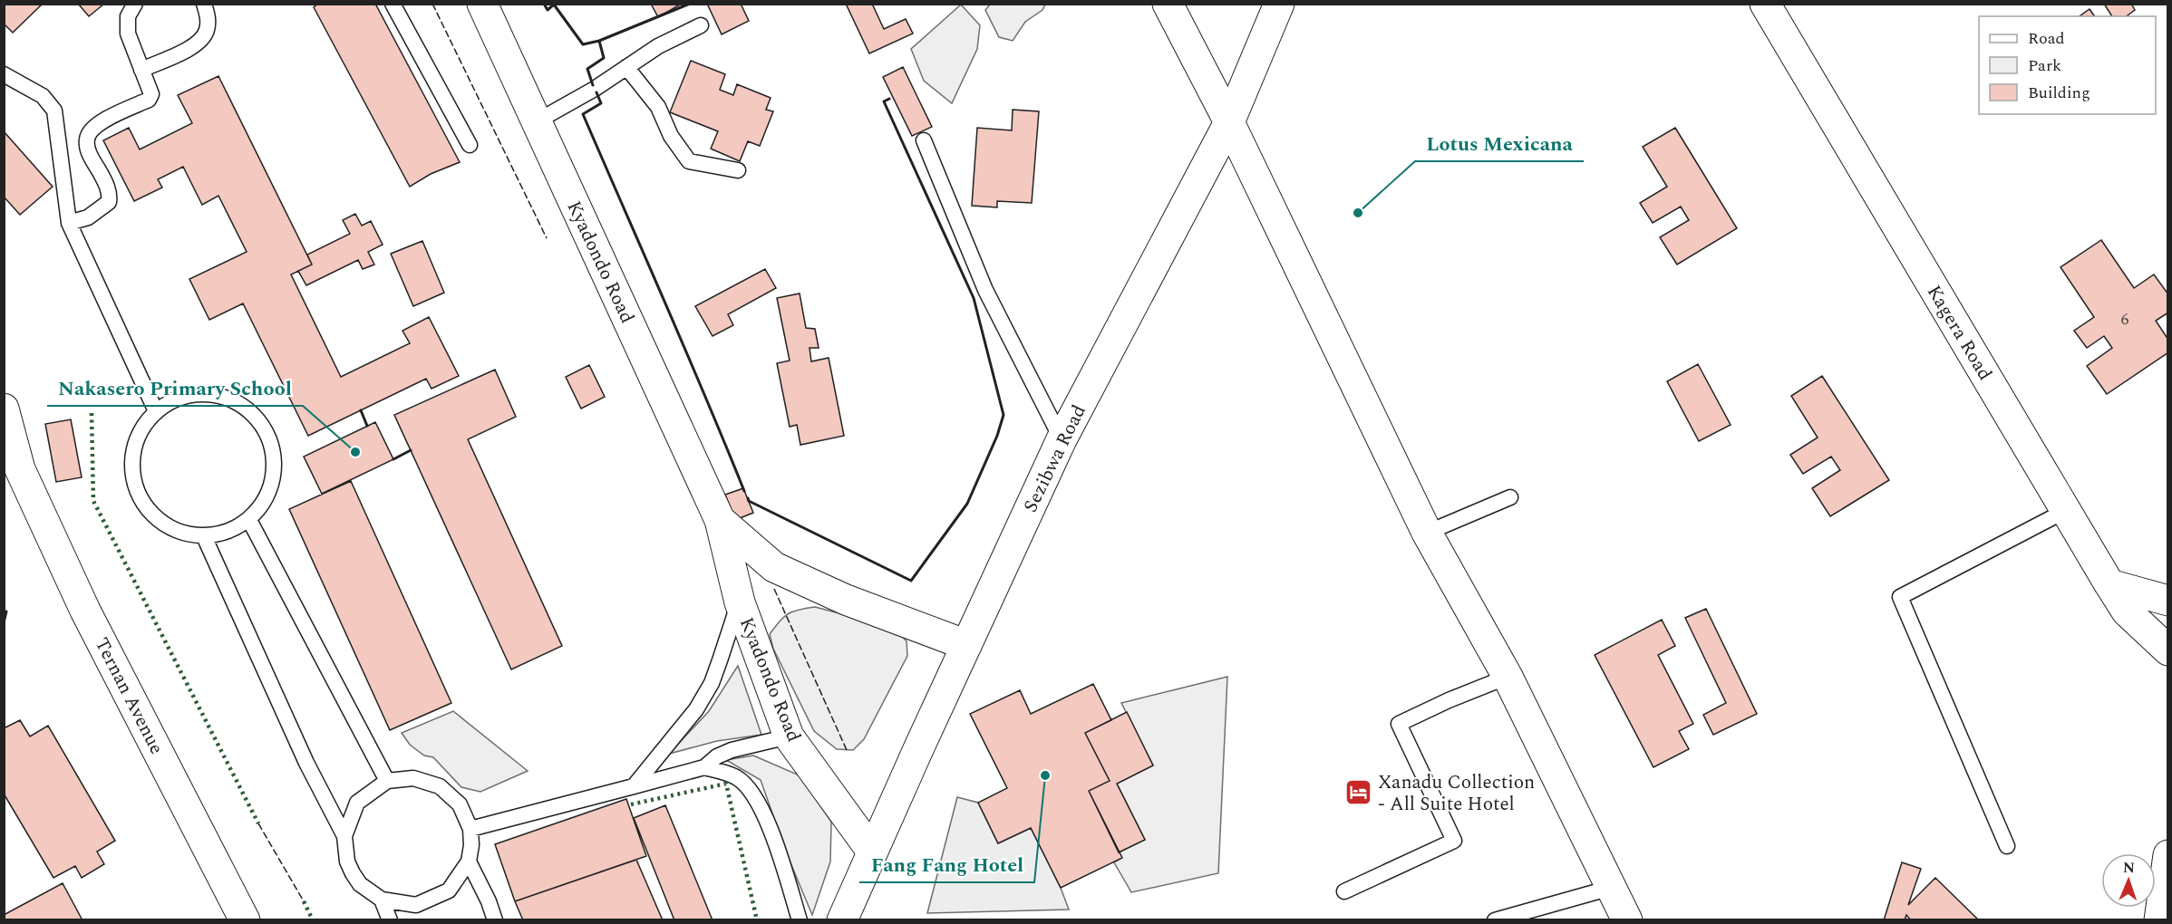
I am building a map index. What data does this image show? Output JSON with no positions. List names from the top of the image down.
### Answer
{
  "streets": {
    "street": [
      "Kyadondo Road",
      "Kagera Road",
      "Sezibwa Road",
      "Ternan Avenue"
    ]
  },
  "crossings": [
    ["Kyadondo Road", "Sezibwa Road"]
  ],
  "places": {
    "other": ["Lotus Mexicana", "Nakasero Primary School", "Fang Fang Hotel"],
    "hotel": ["Xanadu Collection - All Suite Hotel"]
  },
  "house_numbers": ["6"],
  "legend": ["Road", "Park", "Building"],
  "north": "top"
}
